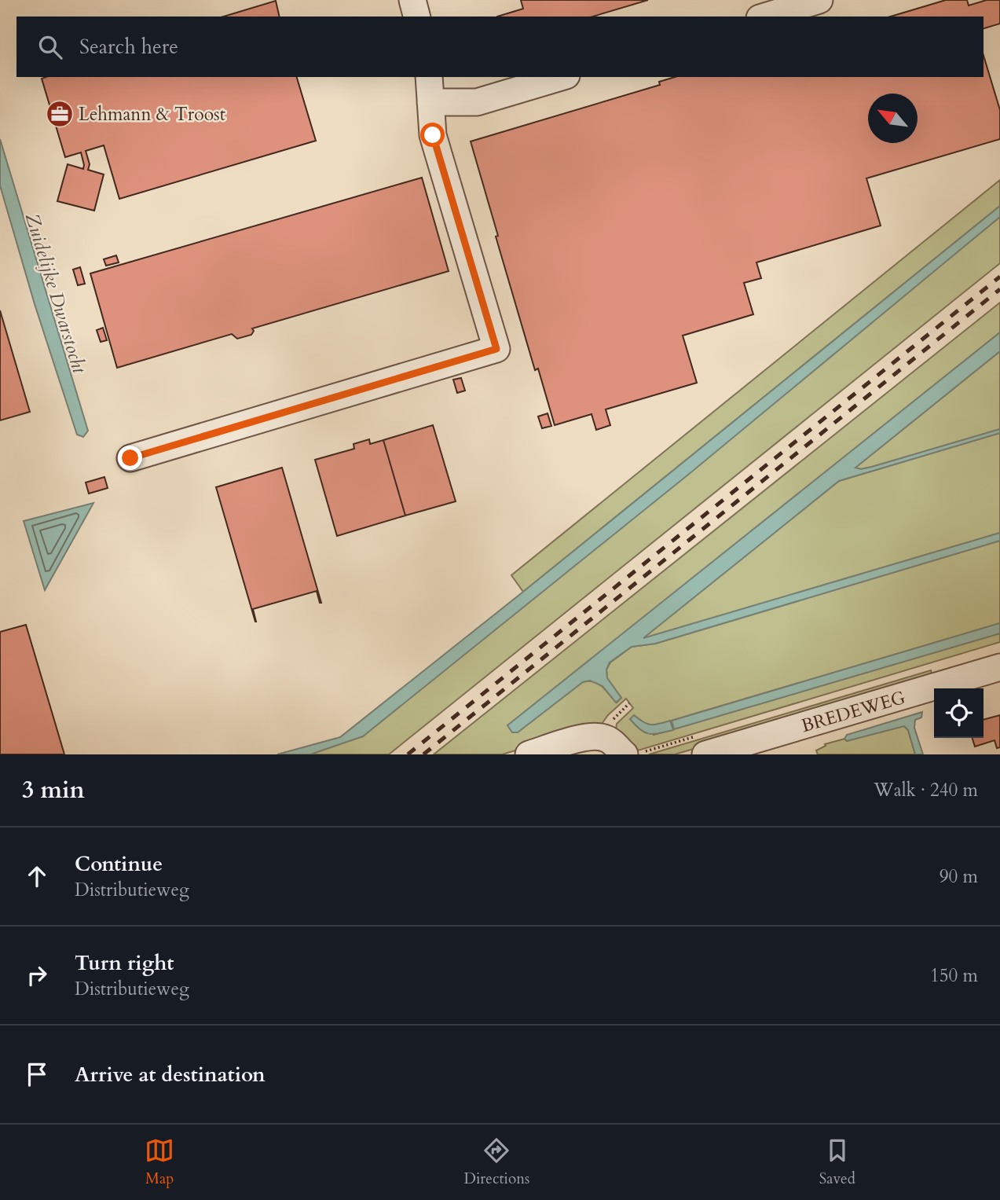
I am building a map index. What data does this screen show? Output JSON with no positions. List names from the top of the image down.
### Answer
{
  "streets": {
    "street": ["BREDEWEG"]
  },
  "water": ["Zuidelijke Dwarstocht"],
  "places": {
    "office": ["Lehmann & Troost"]
  },
  "north": "top left",
  "page": {
    "search": "Search here",
    "heading": ["3 min", "Walk · 240 m"],
    "list": [
      ["Continue", "Distributieweg", "90 m"],
      ["Turn right", "Distributieweg", "150 m"],
      "Arrive at destination"
    ],
    "nav": ["Map", "Directions", "Saved"]
  }
}
